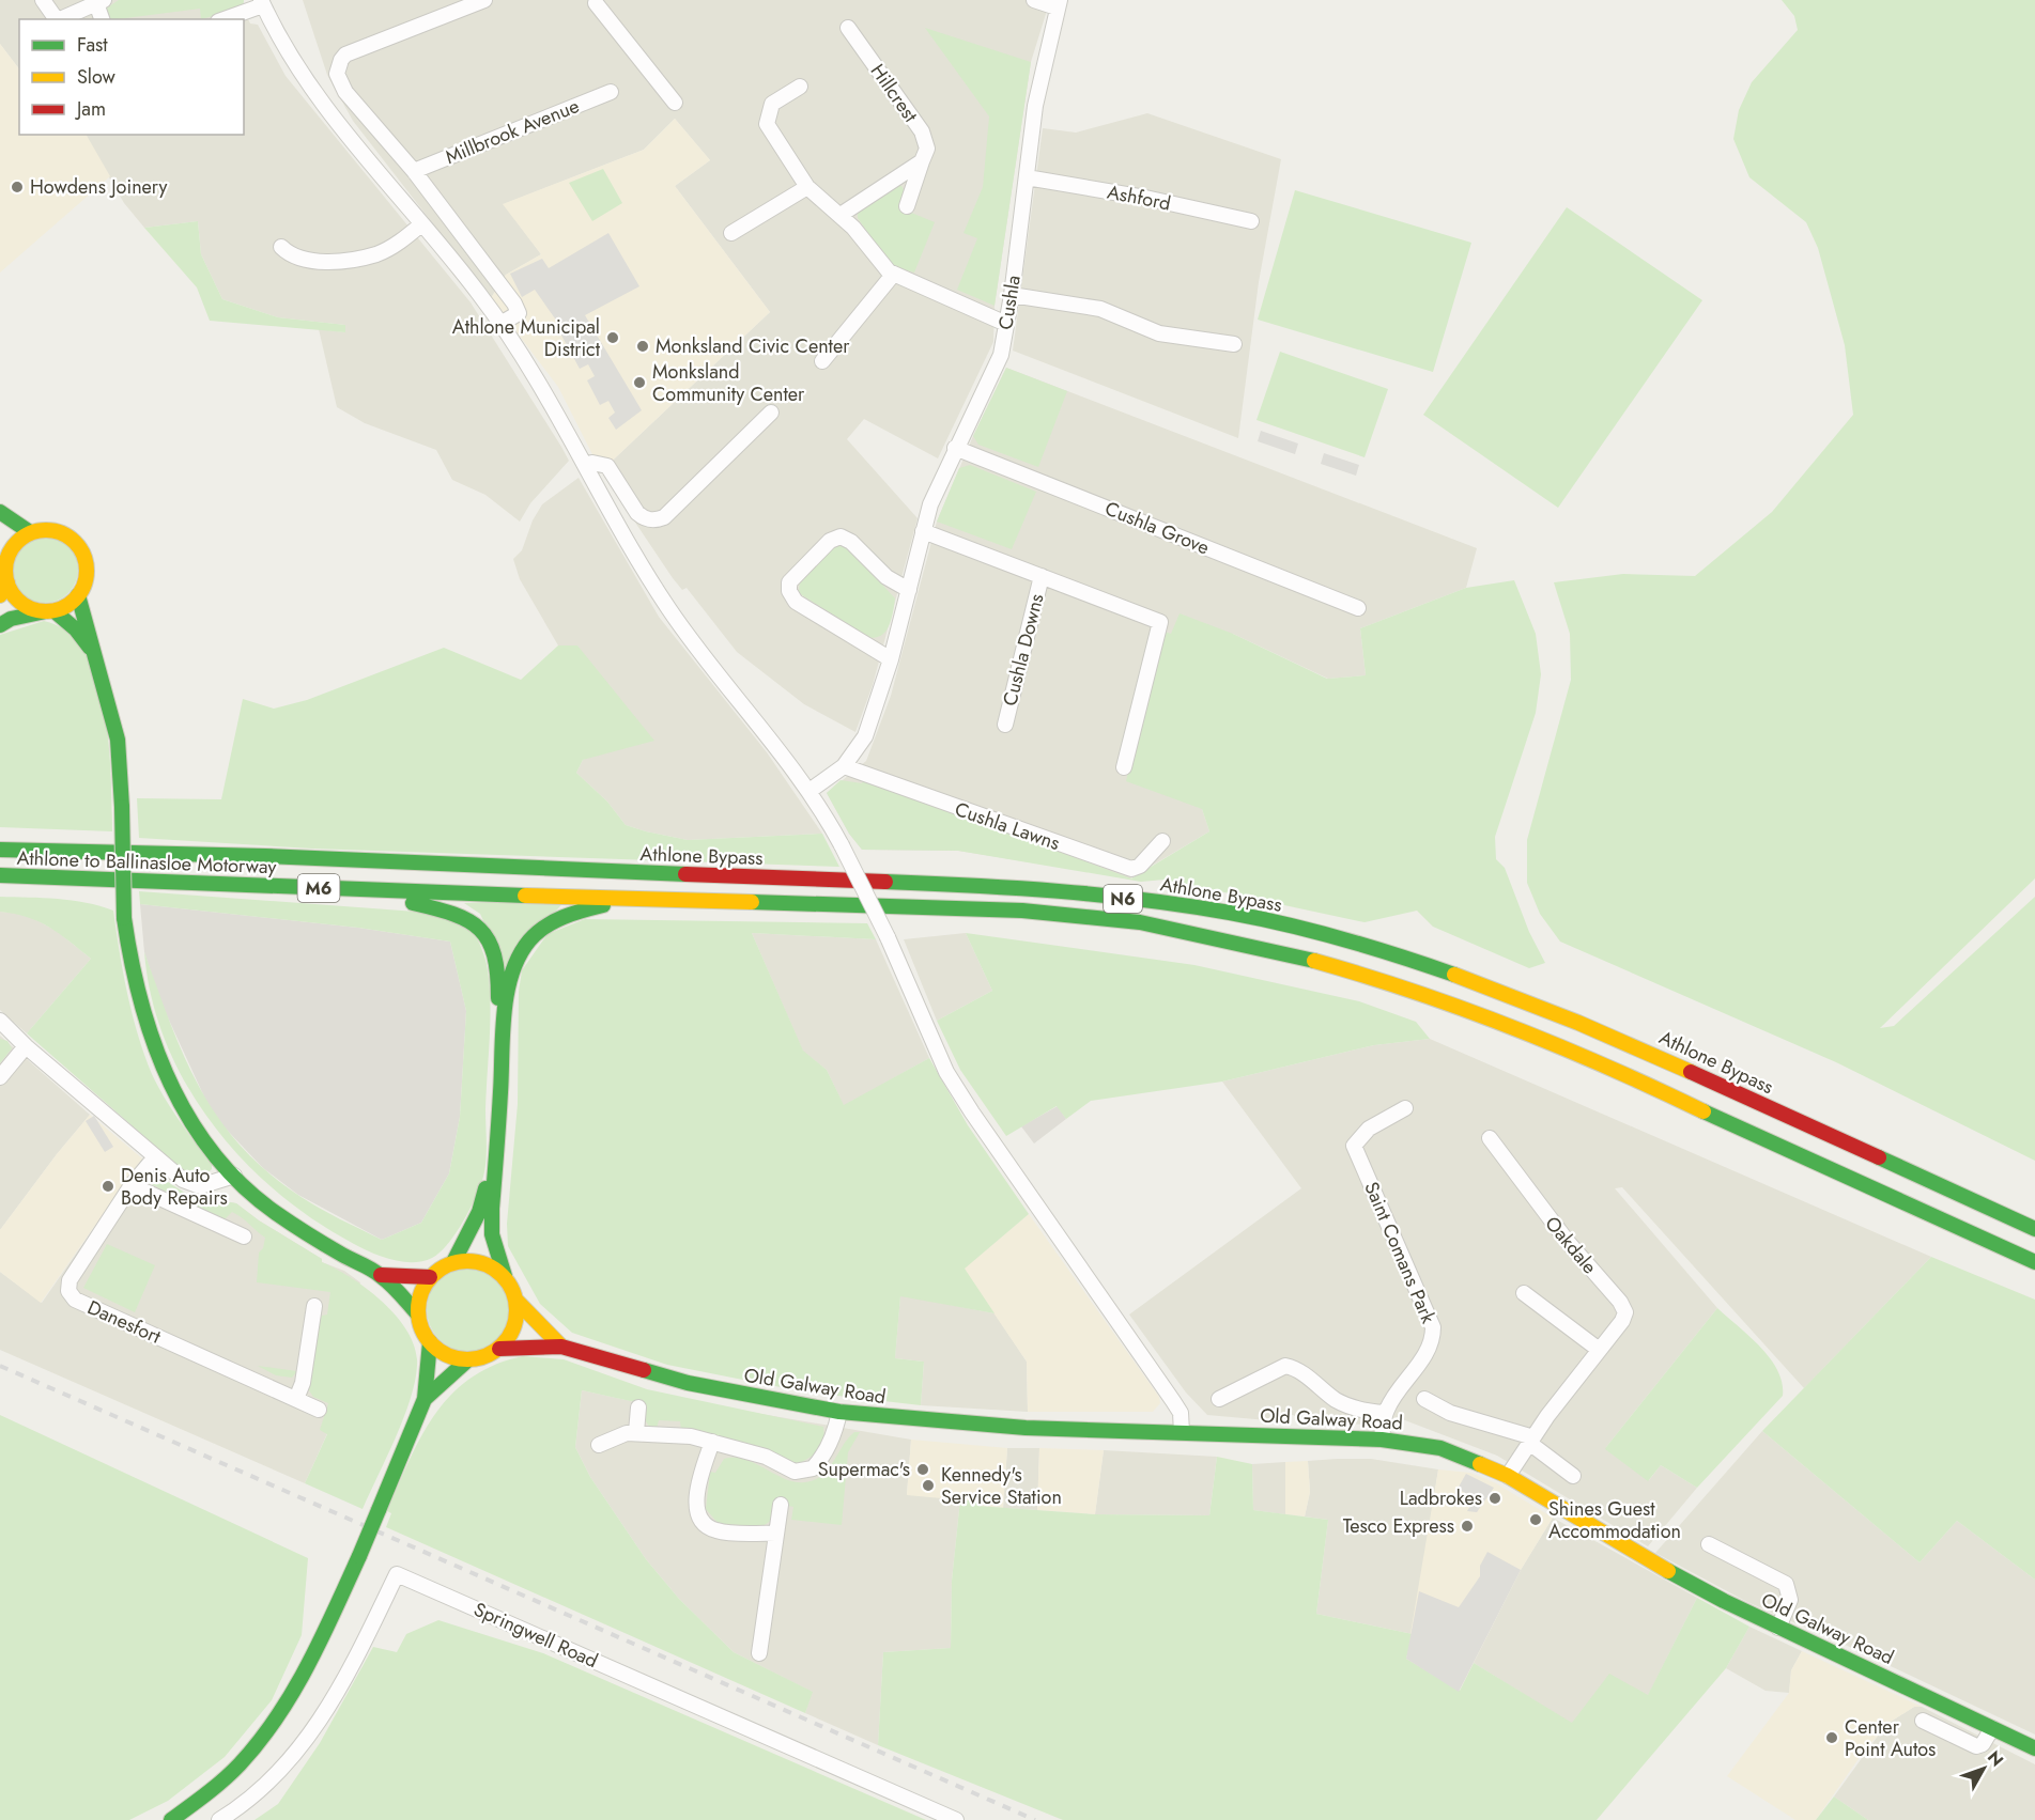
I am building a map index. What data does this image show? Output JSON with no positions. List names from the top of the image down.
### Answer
{
  "streets": {
    "main road": [
      "Athlone Bypass",
      "Athlone to Ballinasloe Motorway",
      "M6",
      "N6",
      "Old Galway Road"
    ],
    "street": [
      "Hillcrest",
      "Millbrook Avenue",
      "Ashford",
      "Cushla",
      "Cushla Grove",
      "Cushla Downs",
      "Cushla Lawns",
      "Oakdale",
      "Saint Comans Park",
      "Danesfort",
      "Springwell Road"
    ]
  },
  "crossings": [
    ["Ashford", "Cushla"],
    ["Cushla", "Cushla Grove"],
    ["Cushla", "Cushla Downs"],
    ["Cushla", "Cushla Lawns"],
    ["Athlone Bypass", "Athlone to Ballinasloe Motorway"],
    ["Athlone to Ballinasloe Motorway", "N6"],
    ["Oakdale", "Old Galway Road"],
    ["Saint Comans Park", "Old Galway Road"]
  ],
  "places": [
    "Howdens Joinery",
    "Athlone Municipal District",
    "Monksland Civic Center",
    "Monksland Community Center",
    "Denis Auto Body Repairs",
    "Supermac's",
    "Kennedy's Service Station",
    "Ladbrokes",
    "Shines Guest Accommodation",
    "Tesco Express",
    "Center Point Autos"
  ],
  "legend": ["Fast", "Slow", "Jam"],
  "north": "top right"
}
